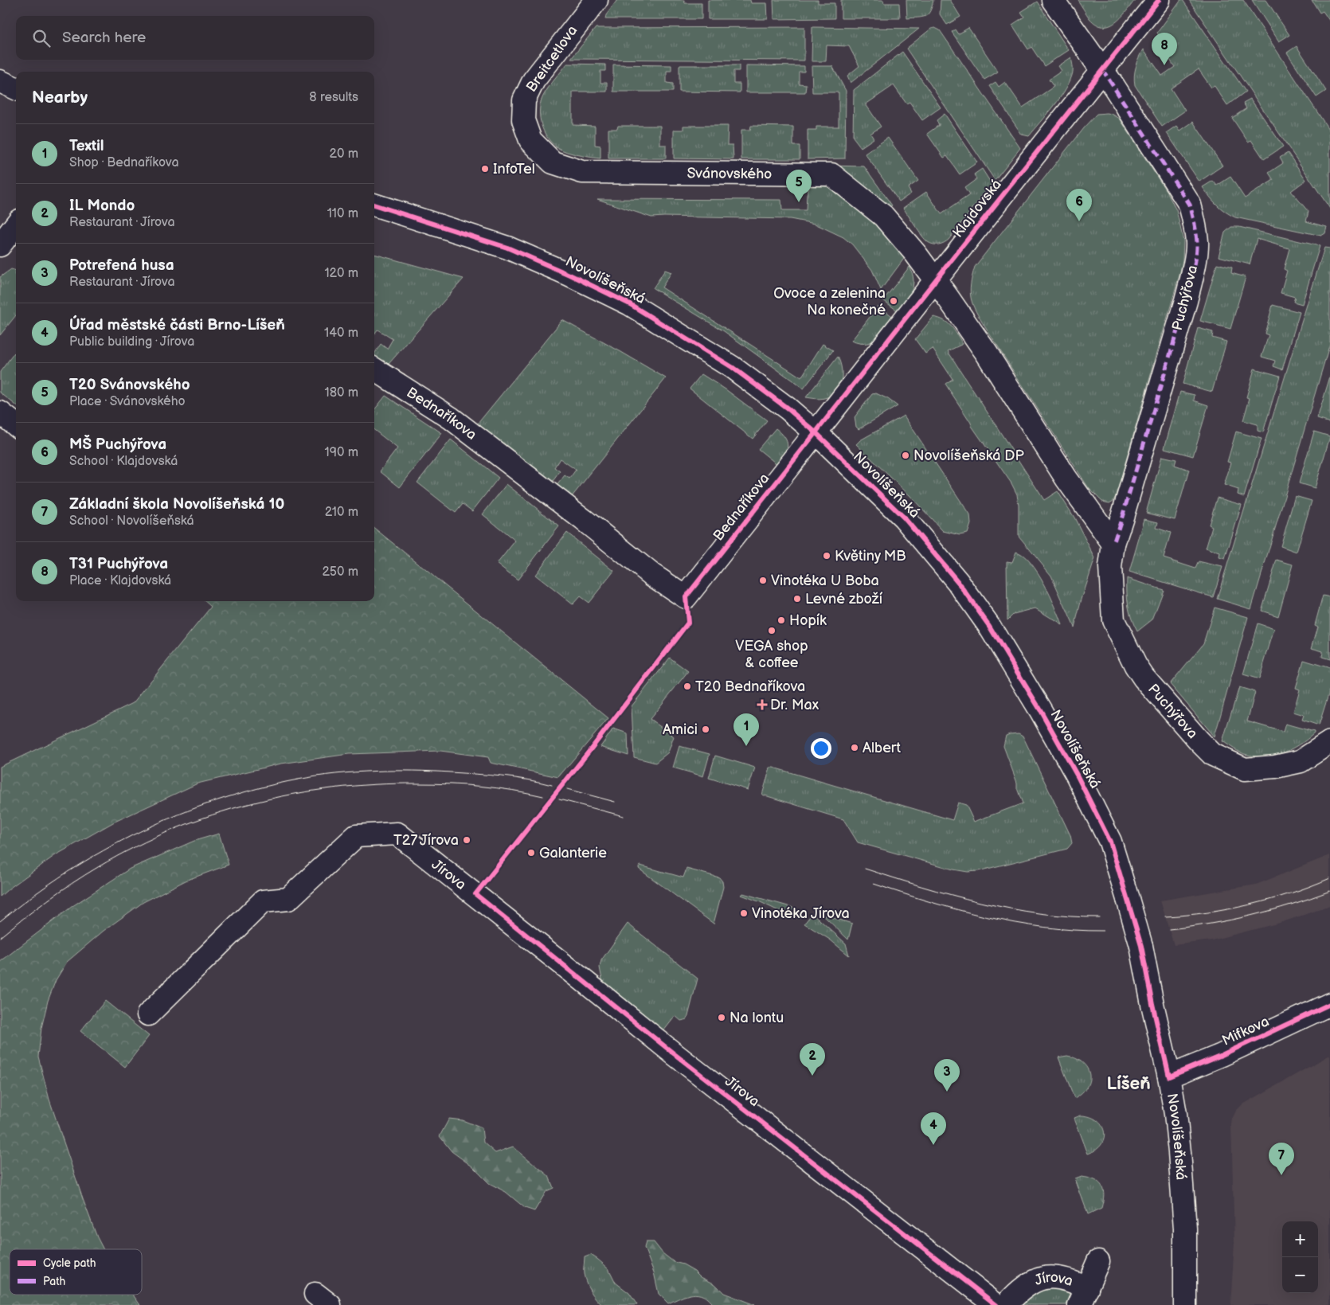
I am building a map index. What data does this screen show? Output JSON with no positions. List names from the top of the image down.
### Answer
{
  "streets": {
    "street": [
      "Breitcetlova",
      "Svánovského",
      "Klajdovská",
      "Novolíšeňská",
      "Puchýřova",
      "Bednaříkova",
      "Jírova",
      "Mifkova"
    ]
  },
  "crossings": [
    ["Breitcetlova", "Svánovského"],
    ["Svánovského", "Klajdovská"],
    ["Klajdovská", "Novolíšeňská"],
    ["Klajdovská", "Puchýřova"],
    ["Klajdovská", "Bednaříkova"],
    ["Novolíšeňská", "Bednaříkova"],
    ["Novolíšeňská", "Mifkova"]
  ],
  "districts": ["Líšeň"],
  "places": {
    "other": [
      "InfoTel",
      "Ovoce a zelenina Na konečné",
      "Novolíšeňská DP",
      "Květiny MB",
      "Vinotéka U Boba",
      "Levné zboží",
      "Hopík",
      "VEGA shop & coffee",
      "T20 Bednaříkova",
      "Amici",
      "Albert",
      "T27 Jírova",
      "Galanterie",
      "Vinotéka Jírova",
      "Na lontu"
    ],
    "health": ["Dr. Max"]
  },
  "legend": ["Cycle path", "Path"],
  "page": {
    "search": "Search here",
    "pins": [
      "8",
      "5",
      "6",
      "1",
      "2",
      "3",
      "4",
      "7"
    ],
    "heading": ["Nearby", "8 results"],
    "list": [
      {
        "mark": "1",
        "name": "Textil",
        "note": "Shop · Bednaříkova",
        "value": "20 m"
      },
      {
        "mark": "2",
        "name": "IL Mondo",
        "note": "Restaurant · Jírova",
        "value": "110 m"
      },
      {
        "mark": "3",
        "name": "Potrefená husa",
        "note": "Restaurant · Jírova",
        "value": "120 m"
      },
      {
        "mark": "4",
        "name": "Úřad městské části Brno-Líšeň",
        "note": "Public building · Jírova",
        "value": "140 m"
      },
      {
        "mark": "5",
        "name": "T20 Svánovského",
        "note": "Place · Svánovského",
        "value": "180 m"
      },
      {
        "mark": "6",
        "name": "MŠ Puchýřova",
        "note": "School · Klajdovská",
        "value": "190 m"
      },
      {
        "mark": "7",
        "name": "Základní škola Novolíšeňská 10",
        "note": "School · Novolíšeňská",
        "value": "210 m"
      },
      {
        "mark": "8",
        "name": "T31 Puchýřova",
        "note": "Place · Klajdovská",
        "value": "250 m"
      }
    ],
    "map_buttons": ["+", "−"]
  }
}
